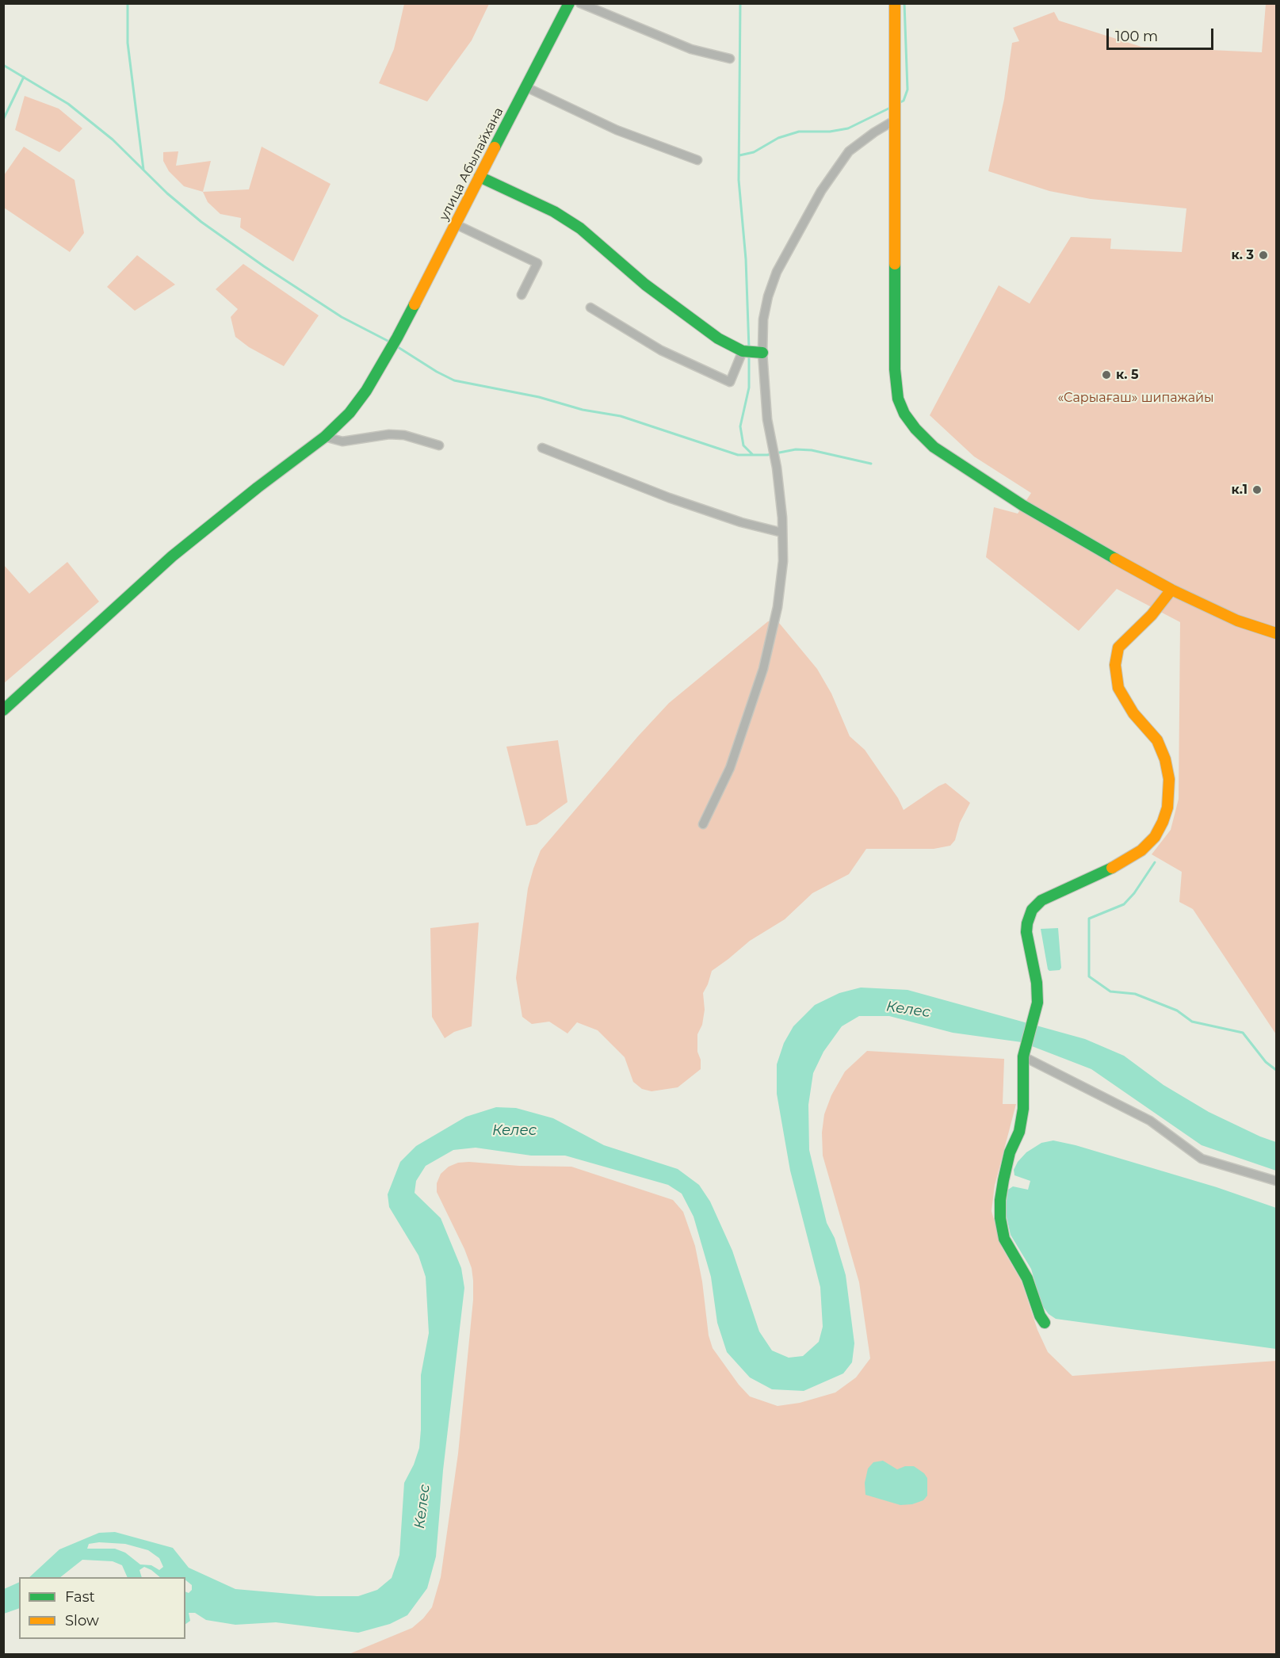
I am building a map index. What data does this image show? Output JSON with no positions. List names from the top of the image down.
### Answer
{
  "streets": {
    "street": ["улица Абылайхана"]
  },
  "water": ["Келес"],
  "parks": ["«Сарыағаш» шипажайы"],
  "places": ["к. 3", "к. 5", "к.1"],
  "legend": ["Fast", "Slow"],
  "scale_bar": "100 m"
}
